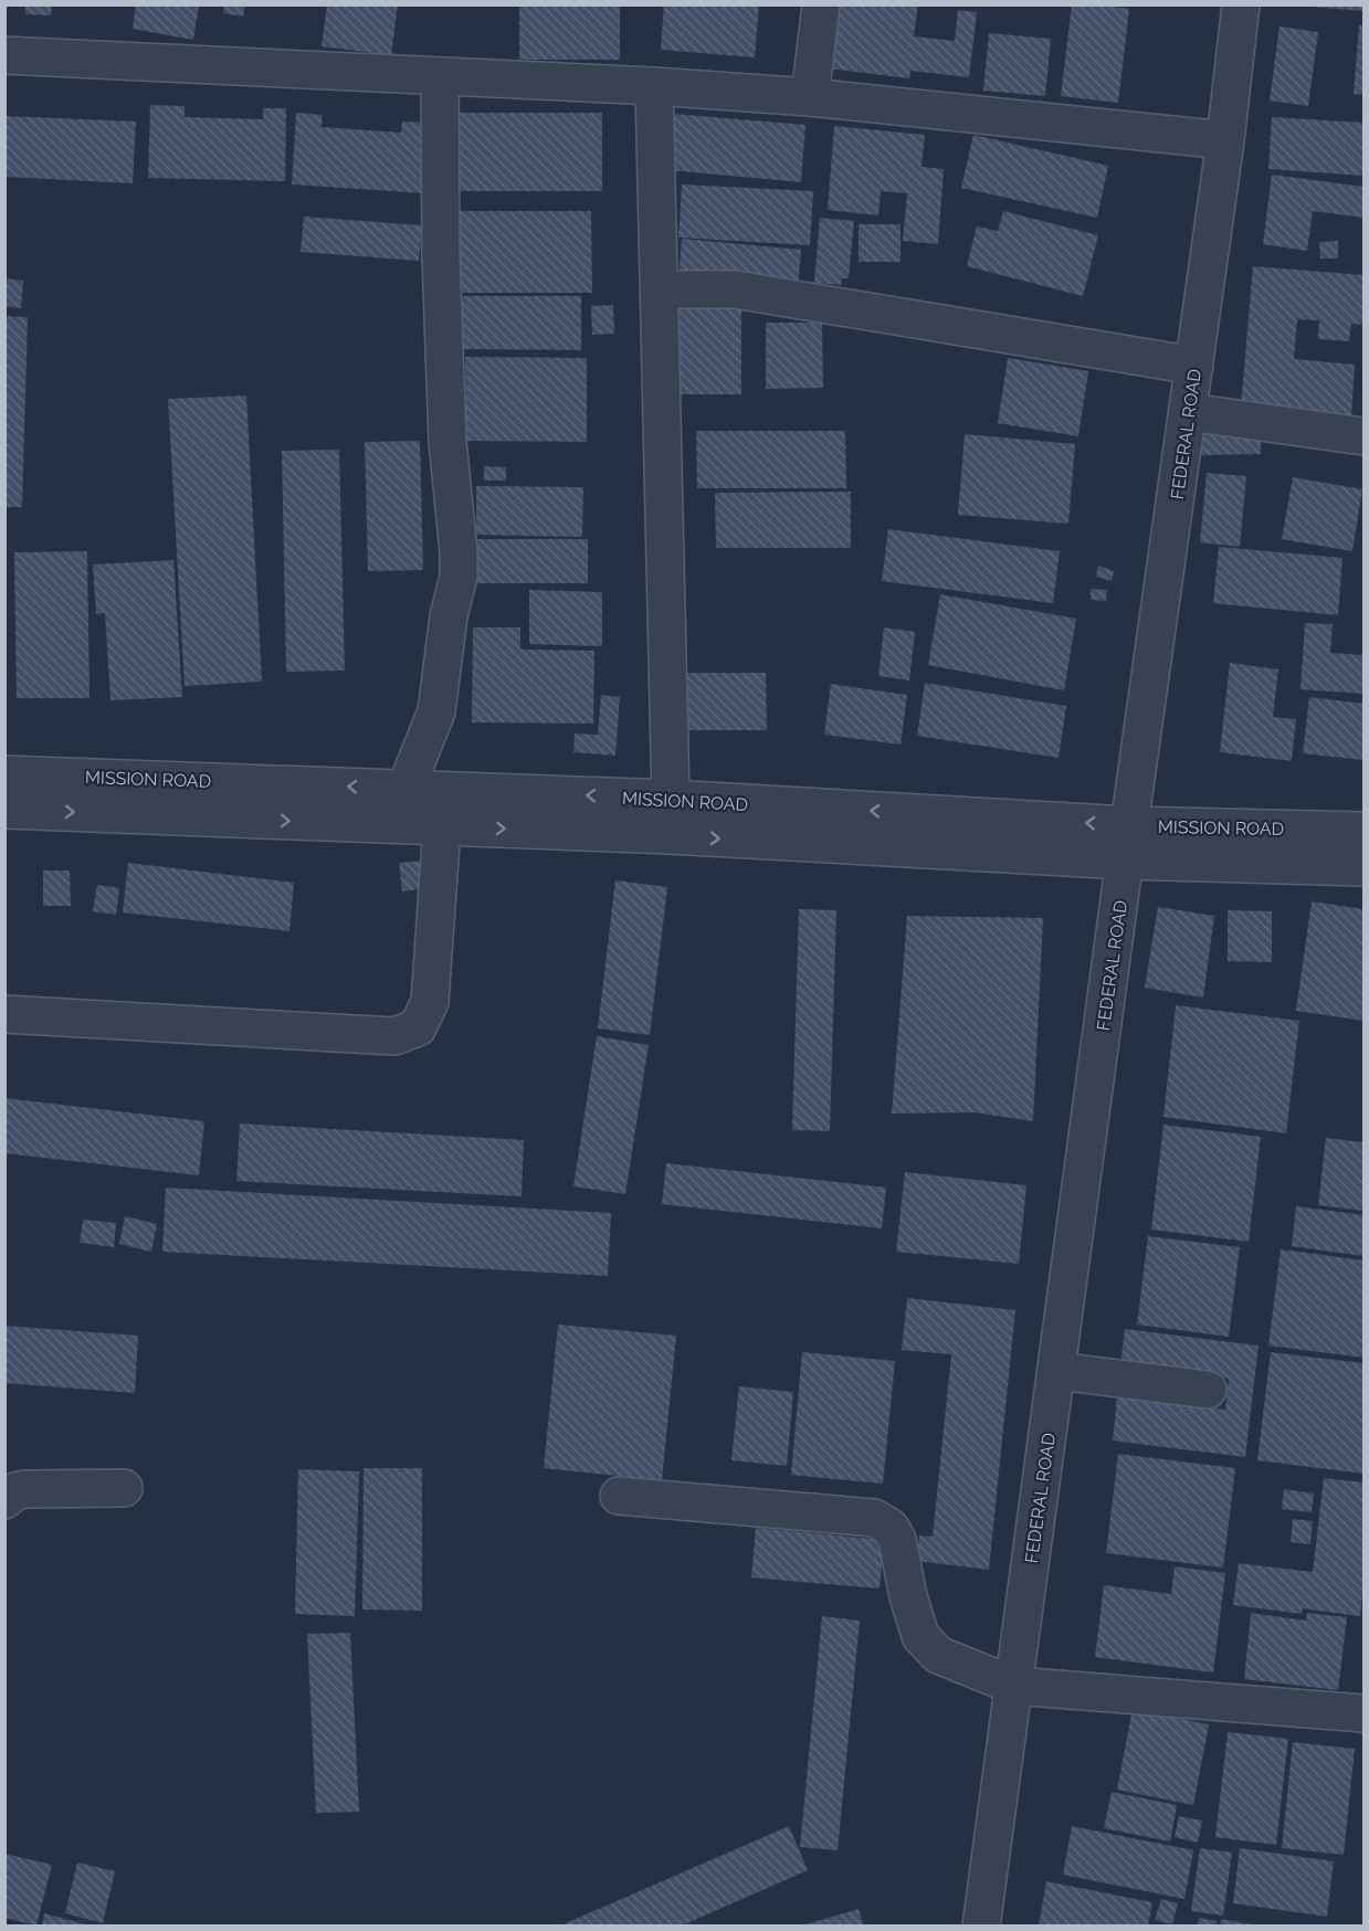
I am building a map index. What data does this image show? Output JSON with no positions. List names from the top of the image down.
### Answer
{
  "streets": {
    "street": ["FEDERAL ROAD", "MISSION ROAD"]
  },
  "crossings": [
    ["FEDERAL ROAD", "MISSION ROAD"]
  ]
}
